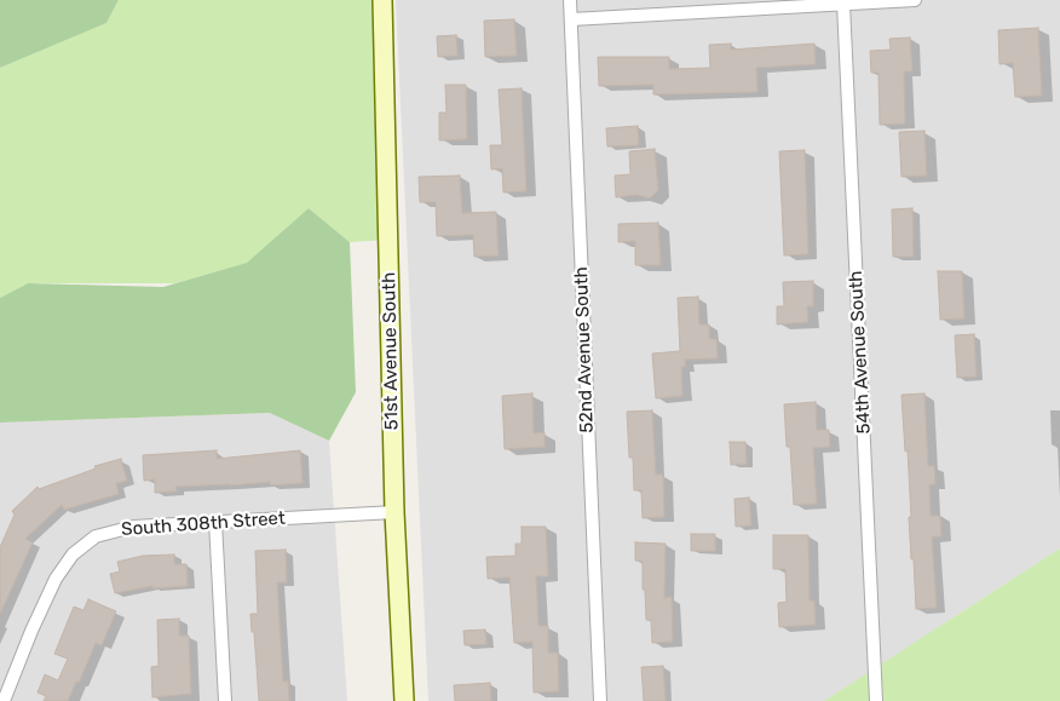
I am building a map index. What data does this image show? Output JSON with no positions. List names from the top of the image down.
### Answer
{
  "streets": {
    "main road": ["51st Avenue South"],
    "street": ["52nd Avenue South", "54th Avenue South", "South 308th Street"]
  },
  "crossings": [
    ["51st Avenue South", "South 308th Street"]
  ]
}
